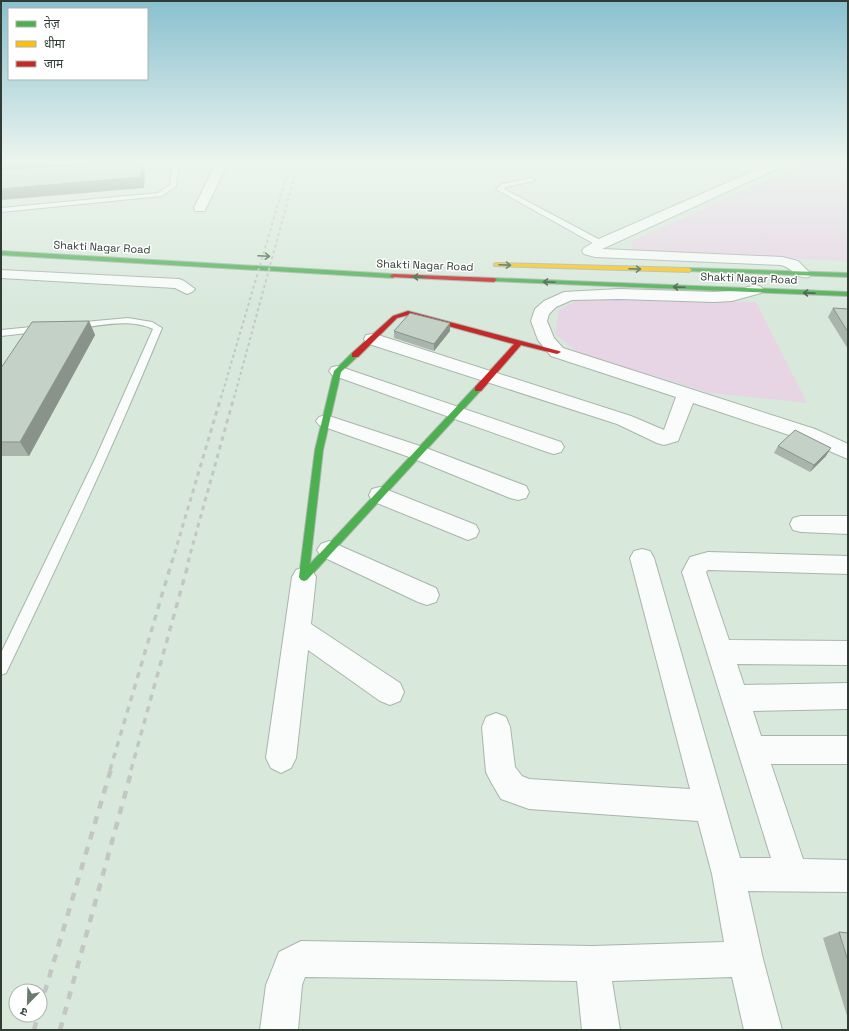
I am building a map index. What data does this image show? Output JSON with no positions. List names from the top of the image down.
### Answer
{
  "streets": {
    "street": ["Shakti Nagar Road"]
  },
  "legend": ["तेज़", "धीमा", "जाम"],
  "north": "bottom left"
}
